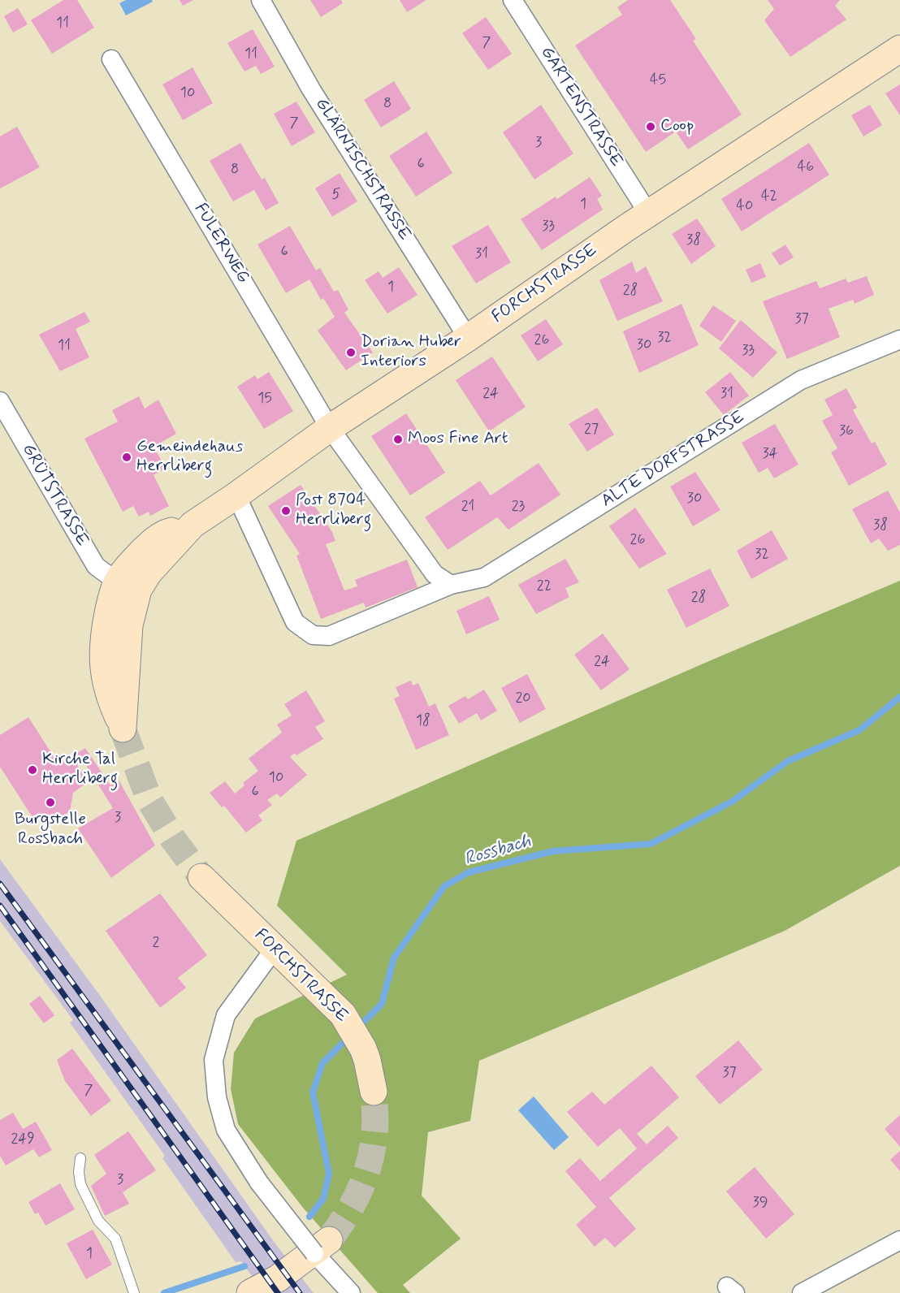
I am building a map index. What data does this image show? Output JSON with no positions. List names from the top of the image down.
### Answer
{
  "streets": {
    "main road": ["FORCHSTRASSE"],
    "street": [
      "GARTENSTRASSE",
      "GLÄRNISCHSTRASSE",
      "FULERWEG",
      "ALTE DORFSTRASSE",
      "GRÜTSTRASSE"
    ]
  },
  "crossings": [
    ["GARTENSTRASSE", "FORCHSTRASSE"],
    ["GLÄRNISCHSTRASSE", "FORCHSTRASSE"],
    ["FULERWEG", "FORCHSTRASSE"],
    ["FORCHSTRASSE", "ALTE DORFSTRASSE"],
    ["FORCHSTRASSE", "GRÜTSTRASSE"]
  ],
  "water": ["Rossbach"],
  "places": [
    "Coop",
    "Dorian Huber Interiors",
    "Moos Fine Art",
    "Gemeindehaus Herrliberg",
    "Post 8704 Herrliberg",
    "Kirche Tal Herrliberg",
    "Burgstelle Rossbach"
  ],
  "house_numbers": [
    "11",
    "7",
    "11",
    "45",
    "10",
    "8",
    "7",
    "3",
    "6",
    "46",
    "8",
    "5",
    "42",
    "1",
    "40",
    "33",
    "38",
    "6",
    "31",
    "1",
    "28",
    "37",
    "32",
    "26",
    "30",
    "11",
    "33",
    "24",
    "31",
    "15",
    "27",
    "36",
    "34",
    "30",
    "21",
    "23",
    "38",
    "26",
    "32",
    "22",
    "28",
    "24",
    "20",
    "18",
    "10",
    "6",
    "3",
    "2",
    "37",
    "7",
    "249",
    "3",
    "39",
    "1"
  ]
}
